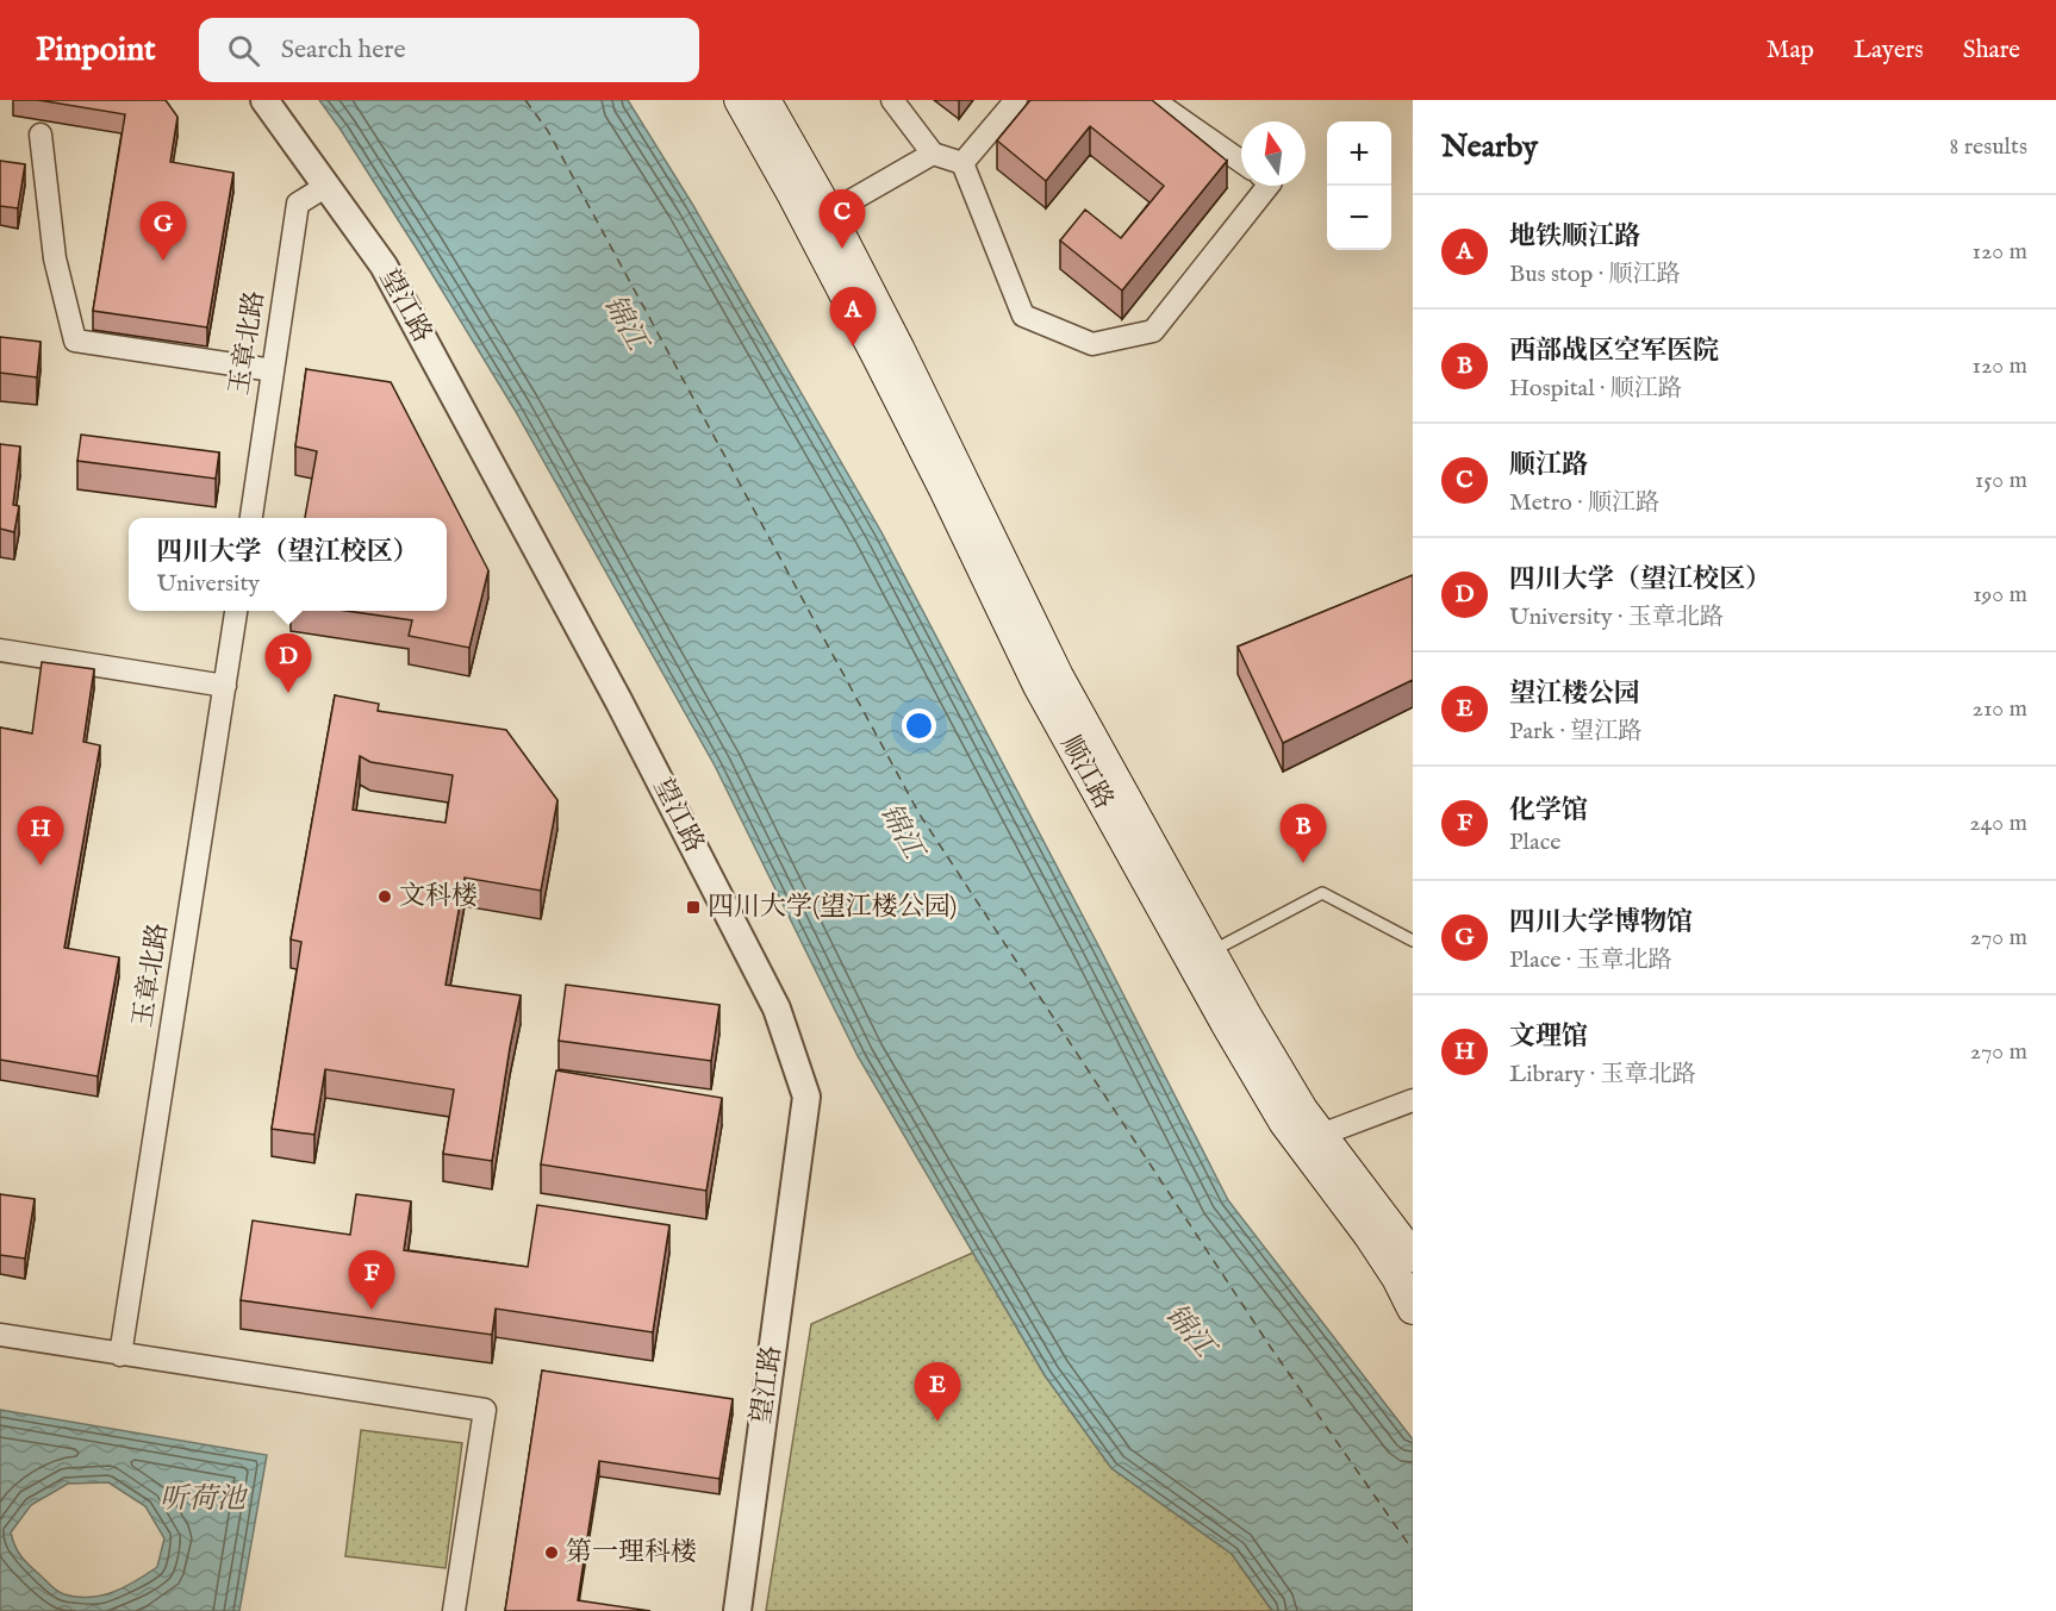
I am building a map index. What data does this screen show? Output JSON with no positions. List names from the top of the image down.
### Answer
{
  "streets": {
    "main road": ["顺江路"],
    "street": ["望江路", "玉章北路"]
  },
  "crossings": [
    ["望江路", "玉章北路"]
  ],
  "water": ["锦江", "听荷池"],
  "places": {
    "other": ["文科楼", "第一理科楼"],
    "transit": ["四川大学(望江楼公园)"]
  },
  "north": "top",
  "page": {
    "header": "Pinpoint",
    "search": "Search here",
    "nav": ["Map", "Layers", "Share"],
    "heading": ["Nearby", "8 results"],
    "map_buttons": ["+", "−"],
    "pins": [
      "C",
      "G",
      "A",
      "D",
      "B",
      "H",
      "F",
      "E"
    ],
    "list": [
      {
        "mark": "A",
        "name": "地铁顺江路",
        "note": "Bus stop · 顺江路",
        "value": "120 m"
      },
      {
        "mark": "B",
        "name": "西部战区空军医院",
        "note": "Hospital · 顺江路",
        "value": "120 m"
      },
      {
        "mark": "C",
        "name": "顺江路",
        "note": "Metro · 顺江路",
        "value": "150 m"
      },
      {
        "mark": "D",
        "name": "四川大学（望江校区）",
        "note": "University · 玉章北路",
        "value": "190 m"
      },
      {
        "mark": "E",
        "name": "望江楼公园",
        "note": "Park · 望江路",
        "value": "210 m"
      },
      {
        "mark": "F",
        "name": "化学馆",
        "note": "Place",
        "value": "240 m"
      },
      {
        "mark": "G",
        "name": "四川大学博物馆",
        "note": "Place · 玉章北路",
        "value": "270 m"
      },
      {
        "mark": "H",
        "name": "文理馆",
        "note": "Library · 玉章北路",
        "value": "270 m"
      }
    ],
    "popup": ["四川大学（望江校区）", "University"]
  }
}
